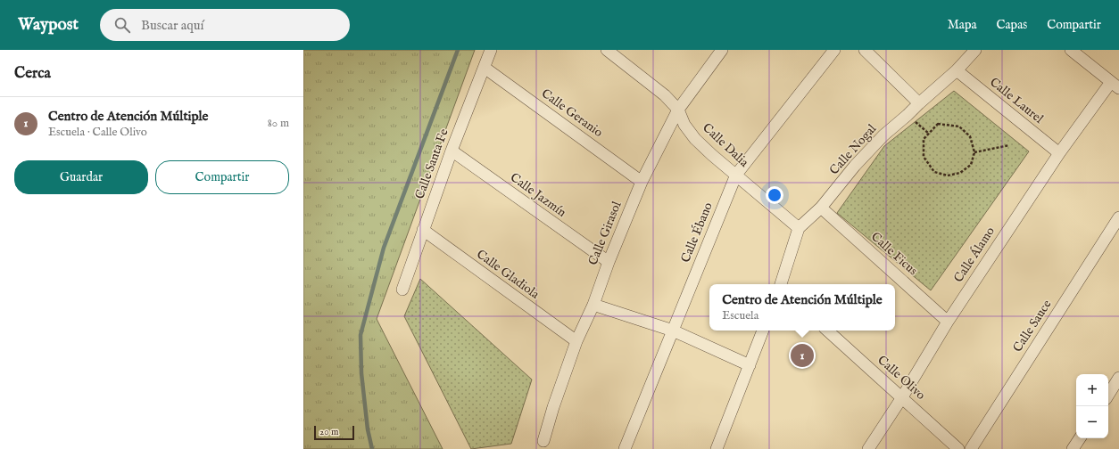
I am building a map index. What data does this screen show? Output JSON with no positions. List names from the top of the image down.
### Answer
{
  "streets": {
    "street": [
      "Calle Laurel",
      "Calle Geranio",
      "Calle Dalia",
      "Calle Nogal",
      "Calle Santa Fe",
      "Calle Jazmín",
      "Calle Ébano",
      "Calle Girasol",
      "Calle Ficus",
      "Calle Álamo",
      "Calle Gladiola",
      "Calle Sauce",
      "Calle Olivo"
    ]
  },
  "crossings": [
    ["Calle Laurel", "Calle Nogal"],
    ["Calle Laurel", "Calle Álamo"],
    ["Calle Geranio", "Calle Santa Fe"],
    ["Calle Geranio", "Calle Girasol"],
    ["Calle Dalia", "Calle Nogal"],
    ["Calle Dalia", "Calle Ébano"],
    ["Calle Dalia", "Calle Girasol"],
    ["Calle Nogal", "Calle Ficus"],
    ["Calle Santa Fe", "Calle Jazmín"],
    ["Calle Santa Fe", "Calle Gladiola"],
    ["Calle Jazmín", "Calle Girasol"],
    ["Calle Girasol", "Calle Gladiola"],
    ["Calle Ficus", "Calle Álamo"],
    ["Calle Álamo", "Calle Olivo"]
  ],
  "scale_bar": "20 m",
  "page": {
    "header": "Waypost",
    "search": "Buscar aquí",
    "nav": ["Mapa", "Capas", "Compartir"],
    "heading": "Cerca",
    "list": [
      {
        "mark": "1",
        "name": "Centro de Atención Múltiple",
        "note": "Escuela · Calle Olivo",
        "value": "80 m"
      }
    ],
    "buttons": ["Guardar", "Compartir"],
    "popup": ["Centro de Atención Múltiple", "Escuela"],
    "pins": "1",
    "map_buttons": ["+", "−"],
    "scale": "20 m"
  }
}
